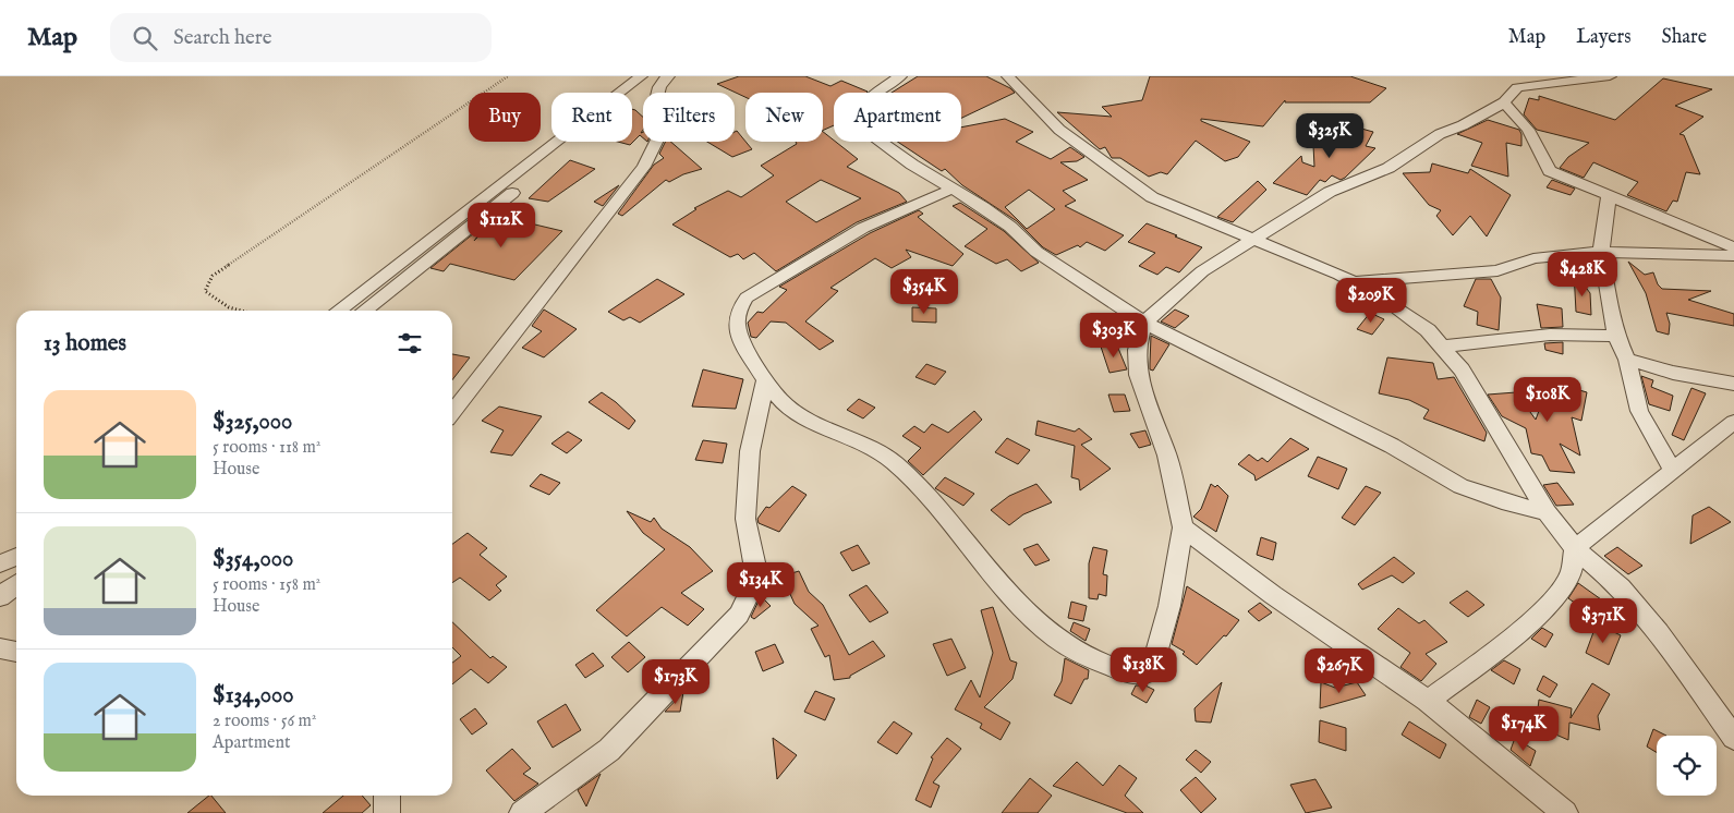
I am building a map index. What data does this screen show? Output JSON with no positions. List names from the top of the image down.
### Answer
{
  "page": {
    "header": "Map",
    "search": "Search here",
    "nav": ["Map", "Layers", "Share"],
    "chip": [
      "Buy",
      "Rent",
      "Filters",
      "New",
      "Apartment"
    ],
    "price": [
      "$325K",
      "$112K",
      "$428K",
      "$354K",
      "$209K",
      "$303K",
      "$108K",
      "$134K",
      "$371K",
      "$138K",
      "$267K",
      "$173K",
      "$174K"
    ],
    "heading": "13 homes",
    "list": [
      {
        "name": "$325,000",
        "note": "5 rooms · 118 m² · House"
      },
      {
        "name": "$354,000",
        "note": "5 rooms · 158 m² · House"
      },
      {
        "name": "$134,000",
        "note": "2 rooms · 56 m² · Apartment"
      }
    ]
  }
}
